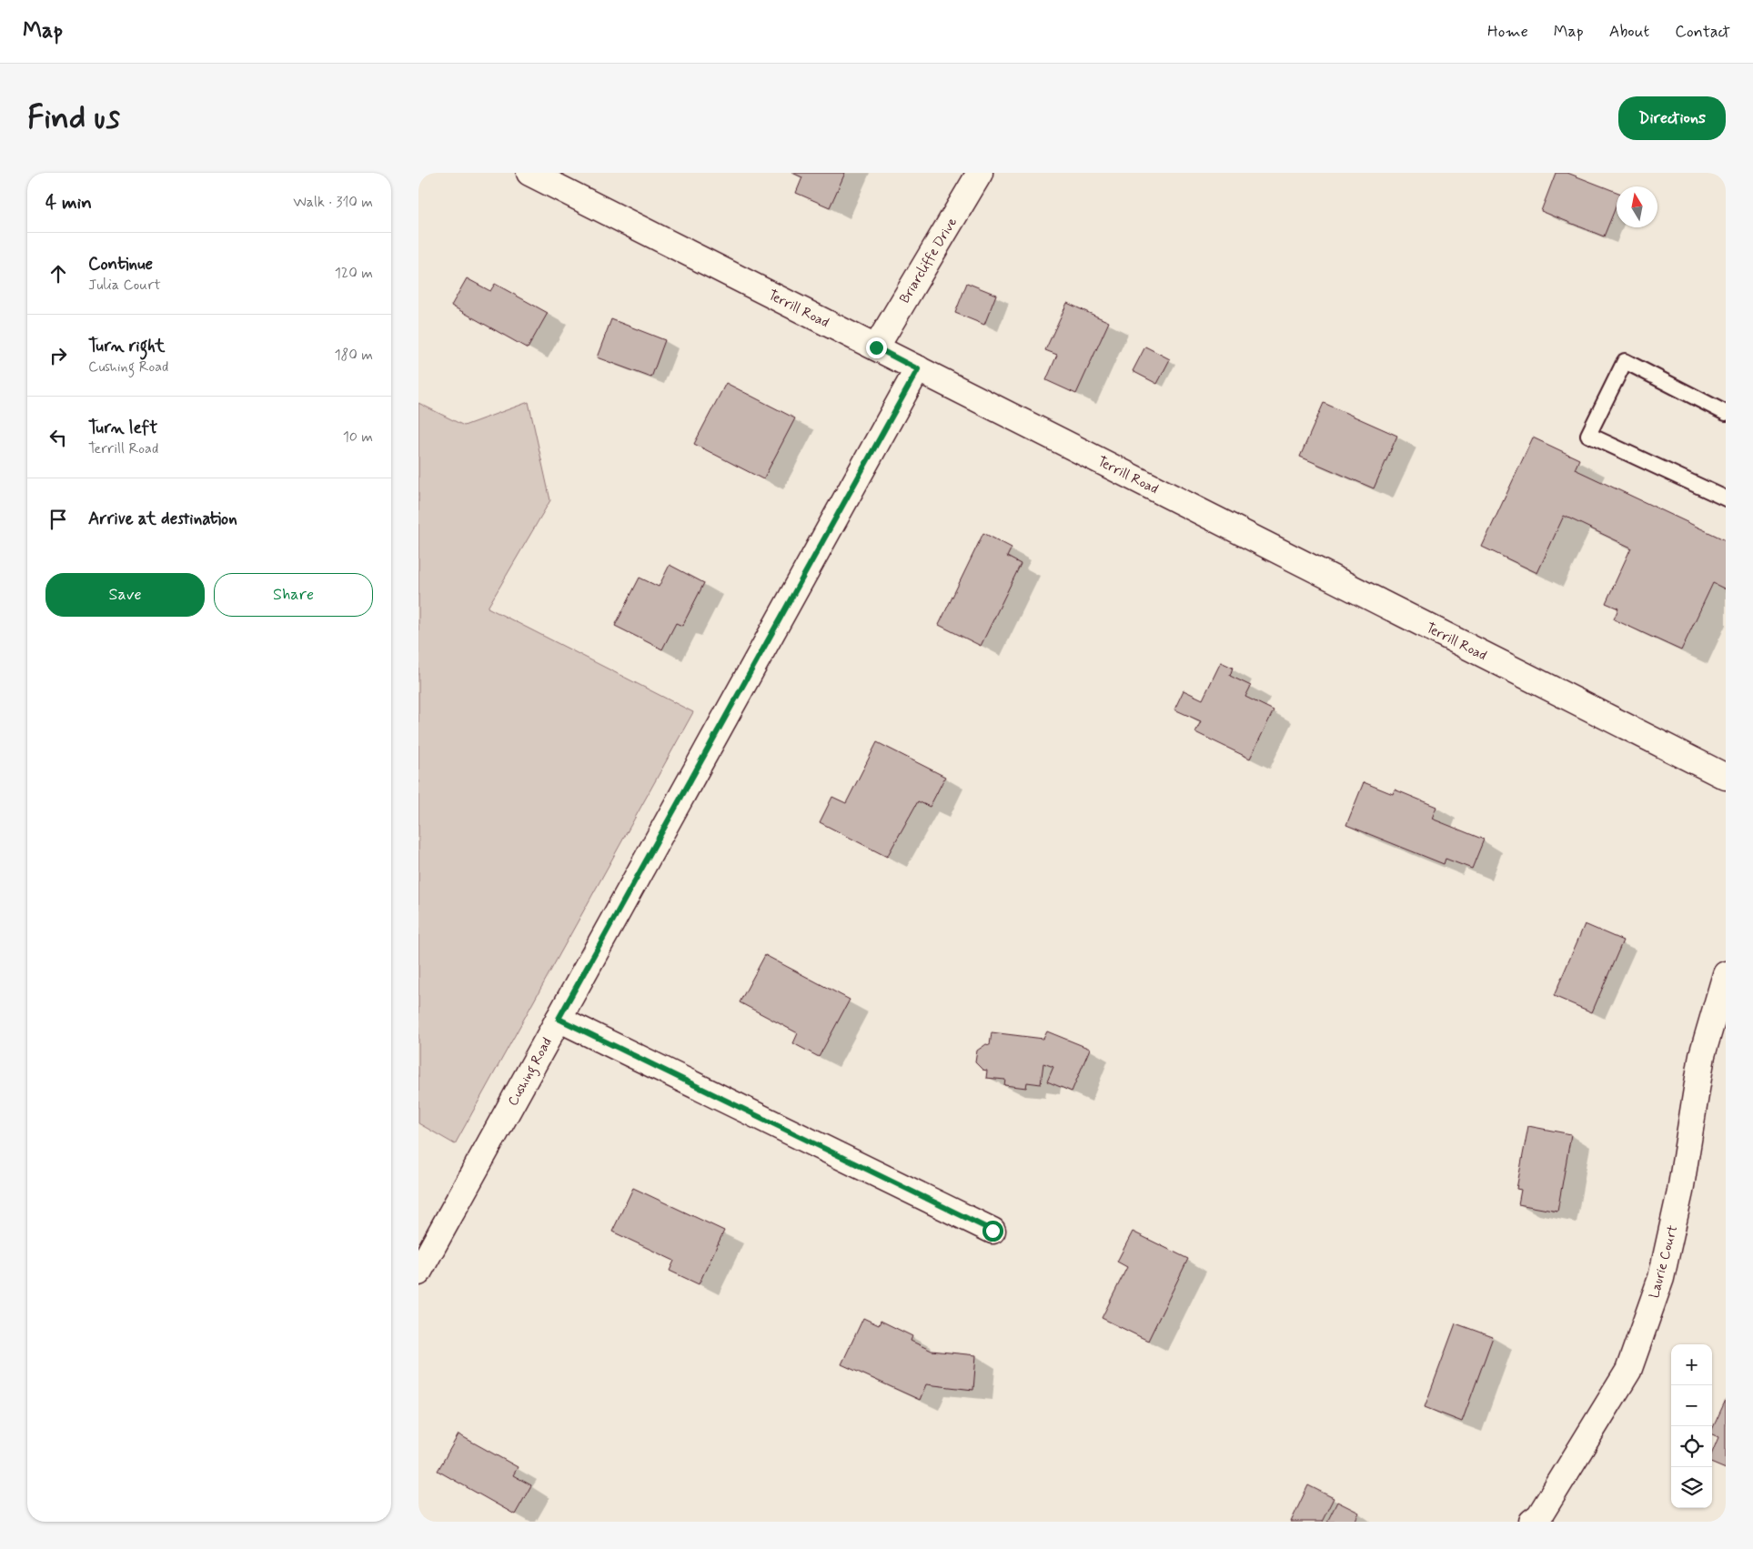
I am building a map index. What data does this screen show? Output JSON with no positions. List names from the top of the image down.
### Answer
{
  "streets": {
    "street": [
      "Briarcliffe Drive",
      "Terrill Road",
      "Cushing Road",
      "Laurie Court"
    ]
  },
  "crossings": [
    ["Briarcliffe Drive", "Terrill Road"],
    ["Terrill Road", "Cushing Road"]
  ],
  "north": "top",
  "page": {
    "header": "Map",
    "nav": [
      "Home",
      "Map",
      "About",
      "Contact"
    ],
    "buttons": [
      "Directions",
      ["Save", "Share"]
    ],
    "title": "Find us",
    "heading": ["4 min", "Walk · 310 m"],
    "list": [
      ["Continue", "Julia Court", "120 m"],
      ["Turn right", "Cushing Road", "180 m"],
      ["Turn left", "Terrill Road", "10 m"],
      "Arrive at destination"
    ],
    "map_buttons": ["+", "−"]
  }
}
